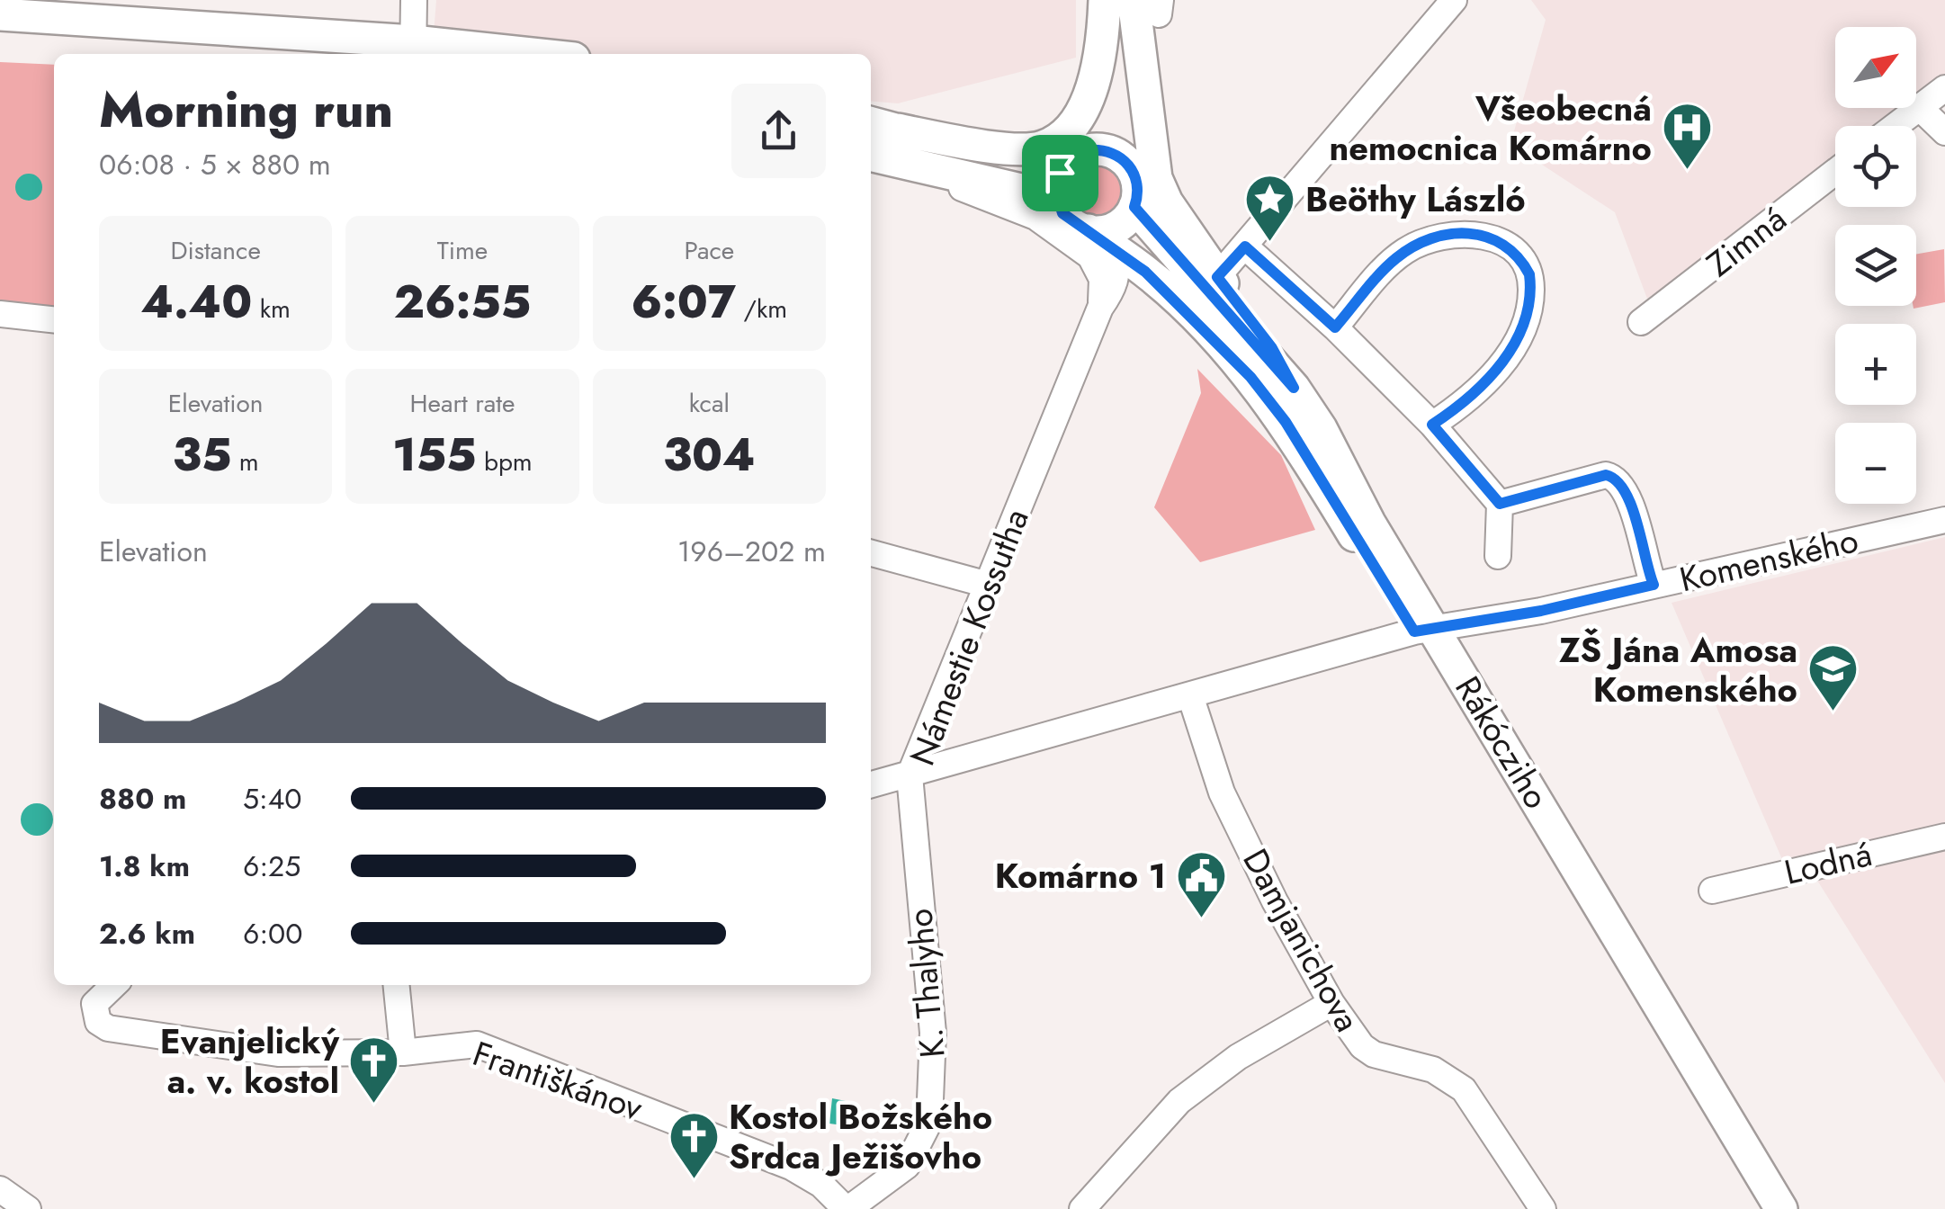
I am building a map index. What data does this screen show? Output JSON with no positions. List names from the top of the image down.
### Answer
{
  "streets": {
    "main road": ["Rákócziho"],
    "street": [
      "Zimná",
      "Komenského",
      "Námestie Kossutha",
      "Lodná",
      "Damjanichova",
      "K. Thalyho",
      "Františkánov"
    ]
  },
  "crossings": [
    ["Komenského", "Námestie Kossutha"],
    ["Komenského", "Rákócziho"],
    ["Námestie Kossutha", "Rákócziho"],
    ["Námestie Kossutha", "Damjanichova"],
    ["Námestie Kossutha", "K. Thalyho"],
    ["K. Thalyho", "Františkánov"]
  ],
  "places": {
    "hospital": ["Všeobecná nemocnica Komárno"],
    "place": ["Beöthy László"],
    "school or university": ["ZŠ Jána Amosa Komenského"],
    "public building": ["Komárno 1"],
    "church": ["Evanjelický a. v. kostol", "Kostol Božského Srdca Ježišovho"]
  },
  "north": "top right",
  "page": {
    "map_buttons": ["+", "−"],
    "heading": ["Morning run", "06:08 · 5 × 880 m"],
    "stats": [
      ["Distance", "4.40 km"],
      ["Time", "26:55"],
      ["Pace", "6:07 /km"],
      ["Elevation", "35 m"],
      ["Heart rate", "155 bpm"],
      ["kcal", "304"]
    ],
    "chart": ["Elevation", "196–202 m"],
    "list": [
      {
        "name": "880 m",
        "note": "5:40"
      },
      {
        "name": "1.8 km",
        "note": "6:25"
      },
      {
        "name": "2.6 km",
        "note": "6:00"
      }
    ]
  }
}
